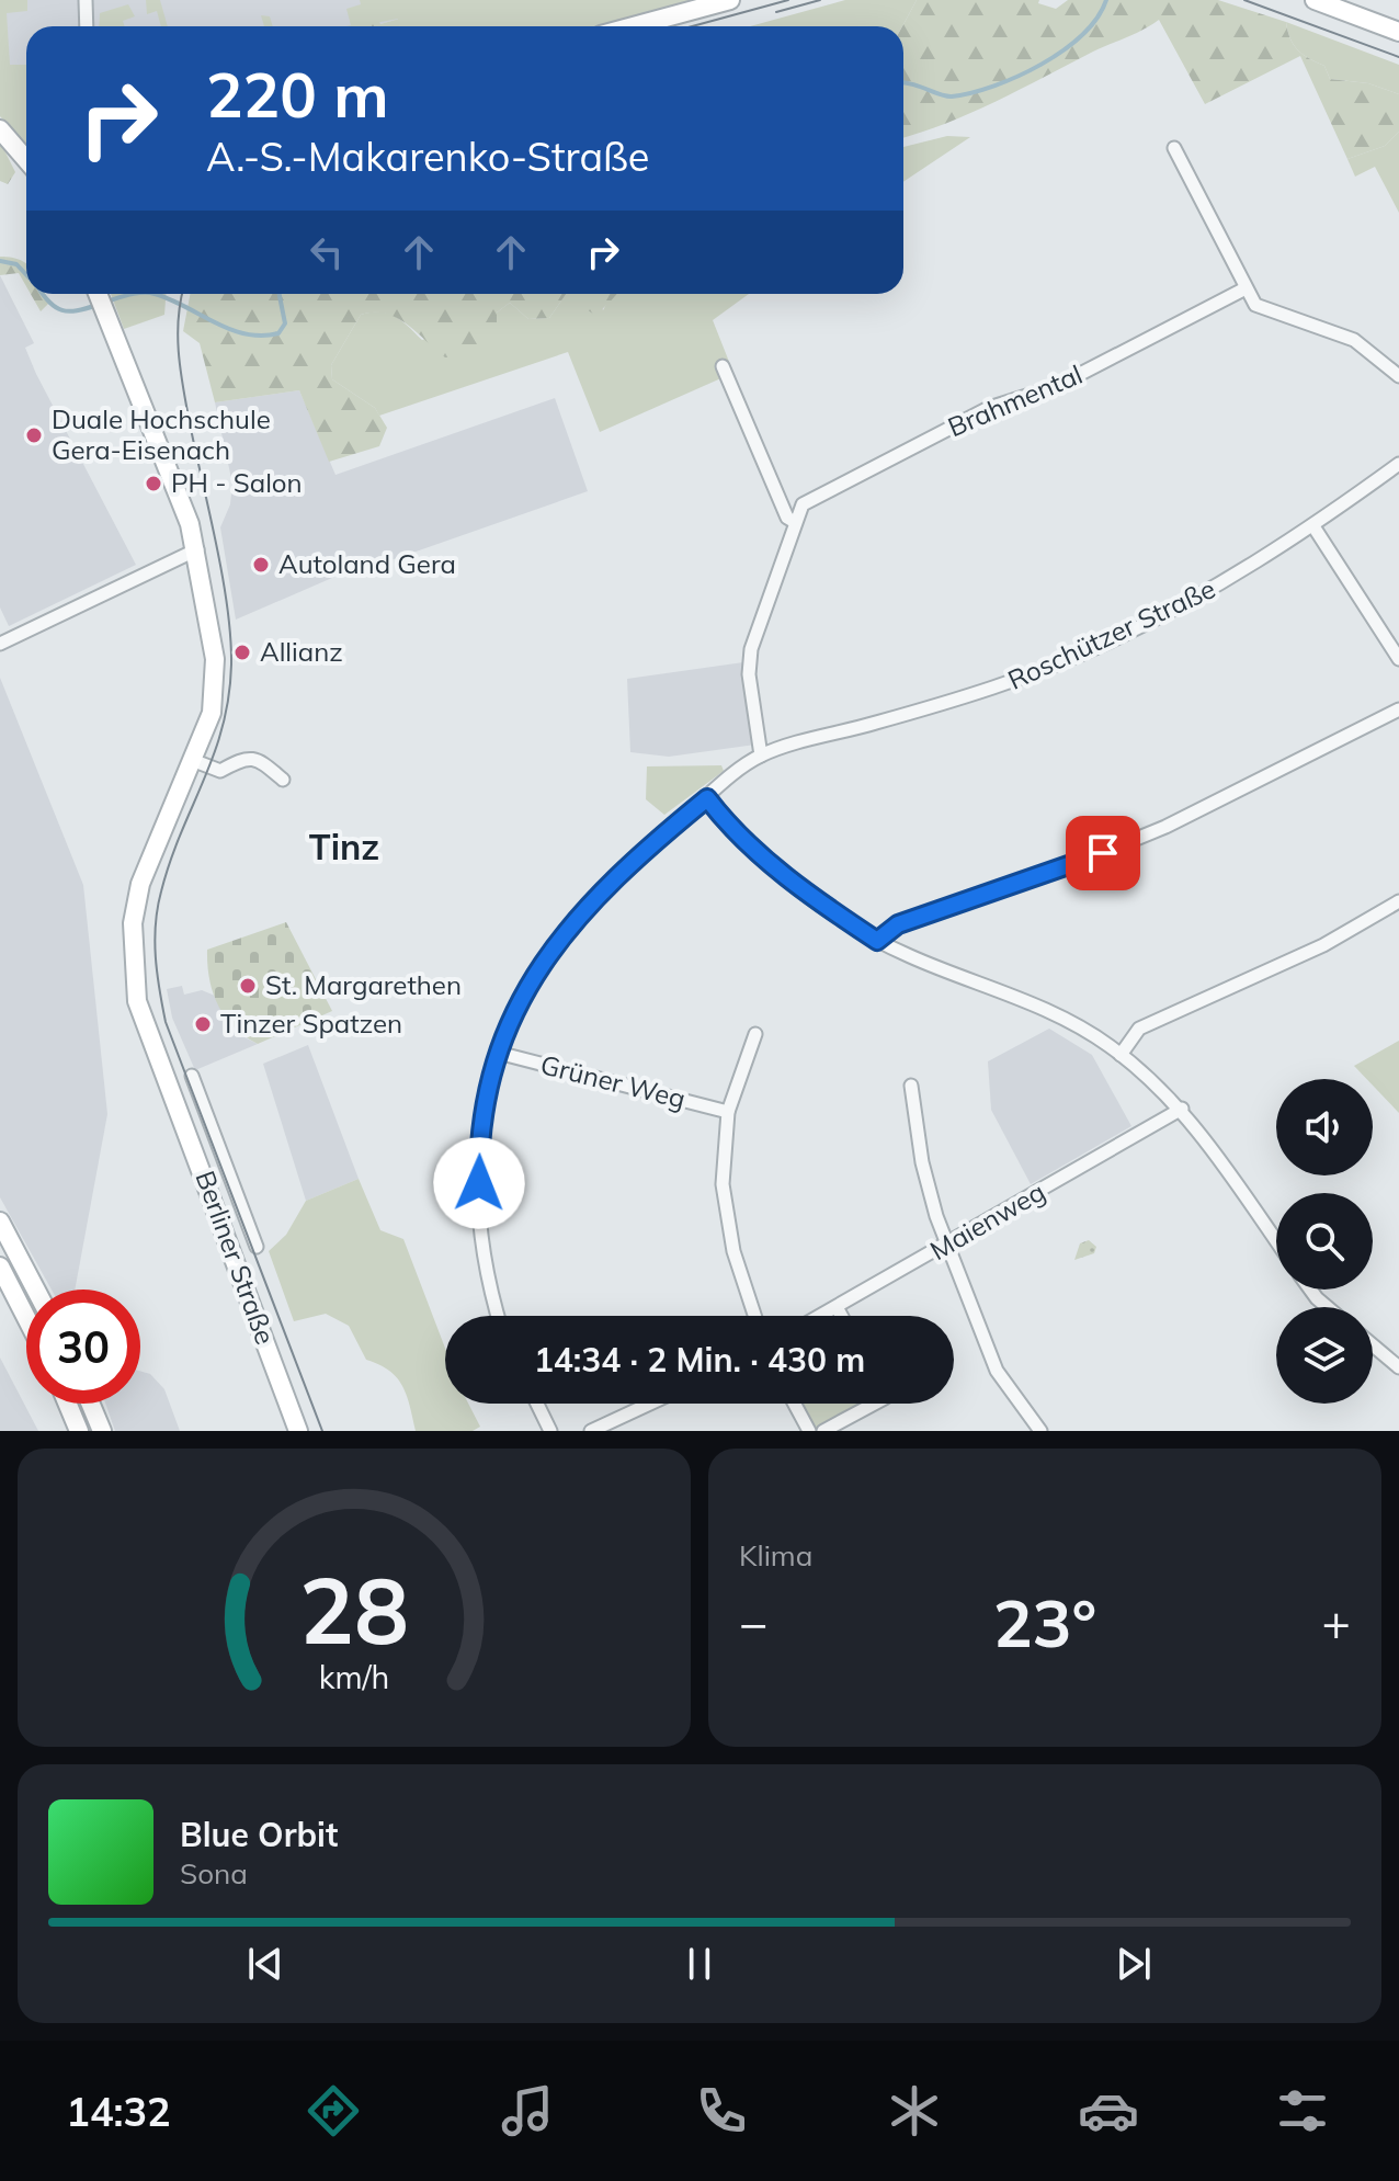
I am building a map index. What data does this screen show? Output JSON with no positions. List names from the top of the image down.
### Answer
{
  "streets": {
    "street": [
      "Brahmental",
      "Roschützer Straße",
      "Grüner Weg",
      "Maienweg",
      "Berliner Straße"
    ]
  },
  "crossings": [
    ["Brahmental", "Roschützer Straße"]
  ],
  "districts": ["Tinz"],
  "places": [
    "Duale Hochschule Gera-Eisenach",
    "PH - Salon",
    "Autoland Gera",
    "Allianz",
    "St. Margarethen",
    "Tinzer Spatzen"
  ],
  "page": {
    "turn": ["220 m", "A.-S.-Makarenko-Straße"],
    "limit": "30",
    "trip": "14:34 · 2 Min. · 430 m",
    "tile": "Klima",
    "heat": ["−", "23°", "+"],
    "song": ["Blue Orbit", "Sona"],
    "tabs": "14:32",
    "gauge": ["28", "km/h"]
  }
}
